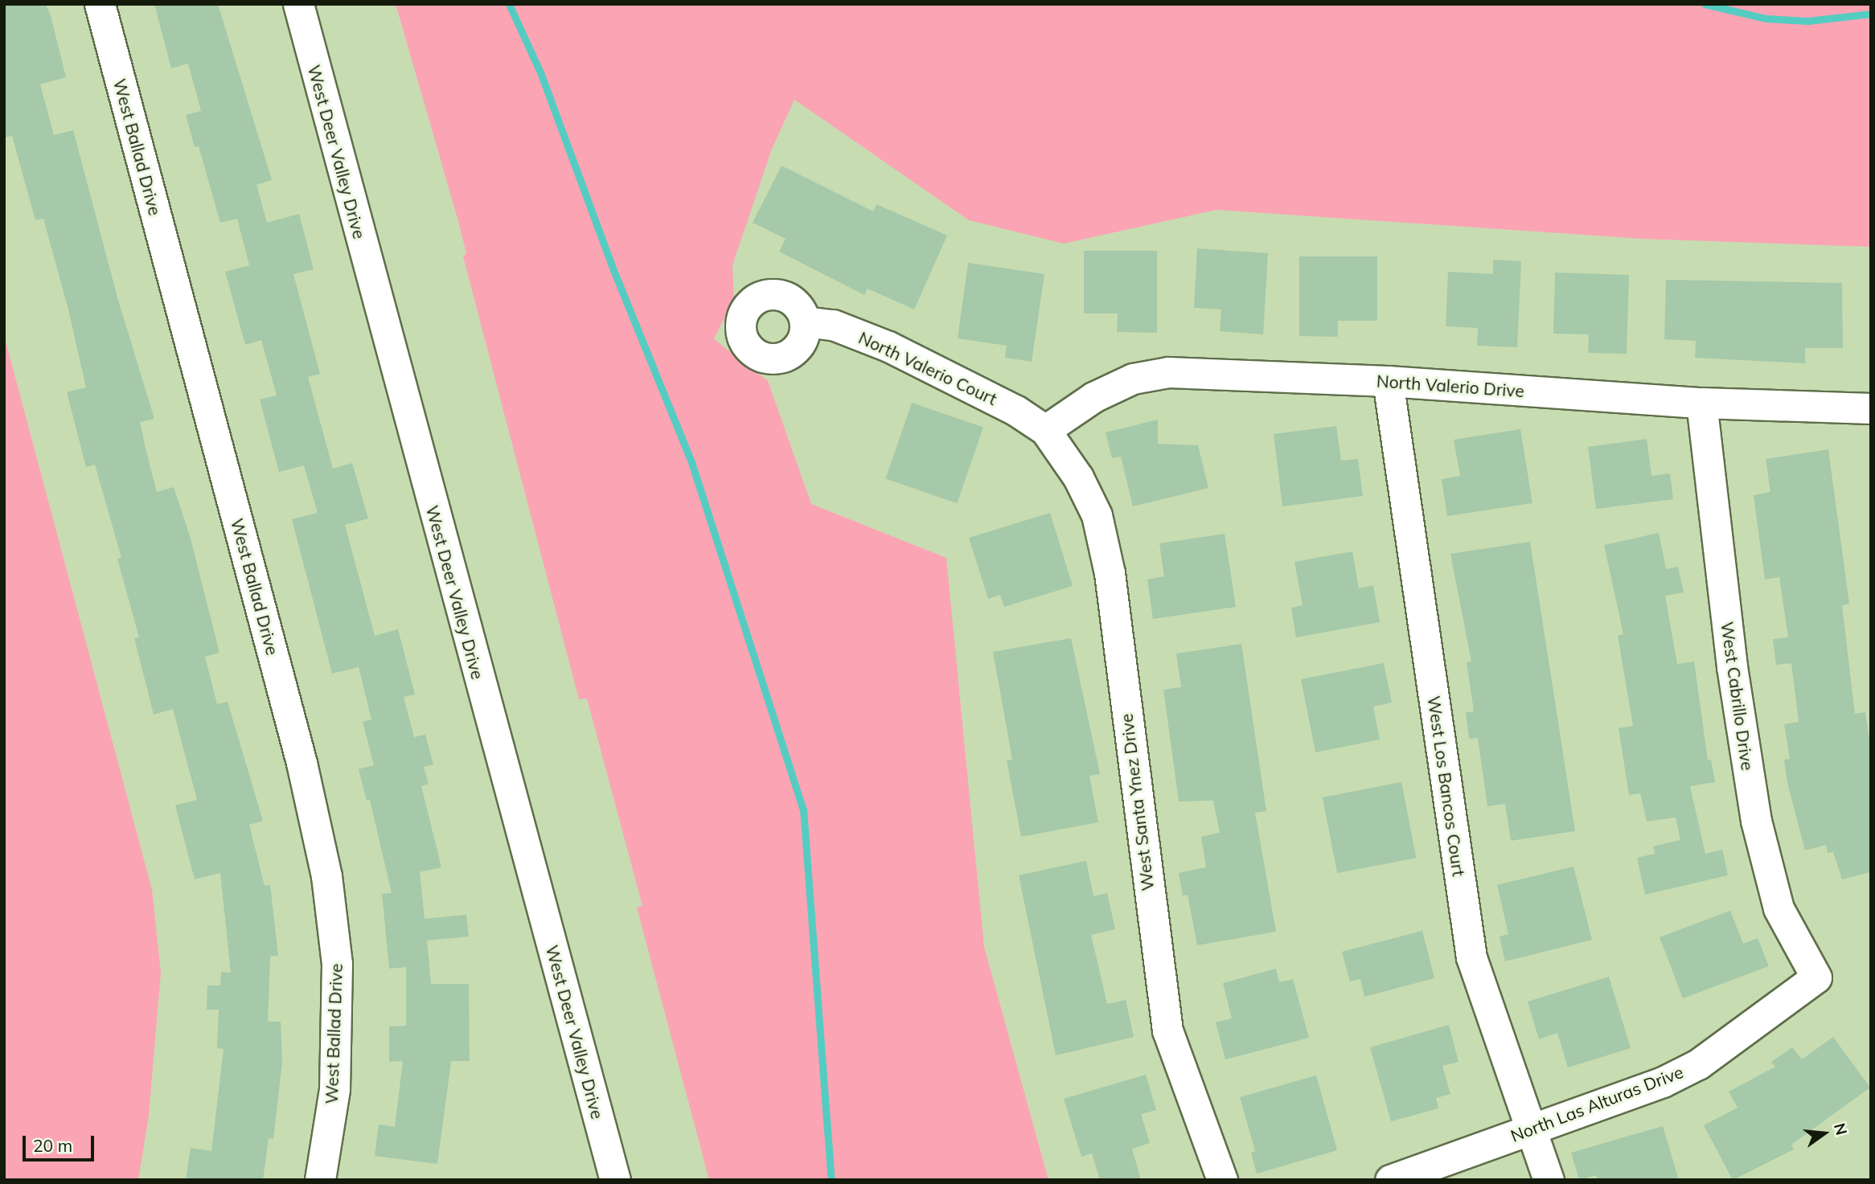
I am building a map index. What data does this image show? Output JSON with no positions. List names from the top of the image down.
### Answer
{
  "streets": {
    "street": [
      "West Ballad Drive",
      "West Deer Valley Drive",
      "North Valerio Court",
      "North Valerio Drive",
      "West Cabrillo Drive",
      "West Los Bancos Court",
      "West Santa Ynez Drive",
      "North Las Alturas Drive"
    ]
  },
  "crossings": [
    ["North Valerio Court", "North Valerio Drive"],
    ["North Valerio Court", "West Santa Ynez Drive"],
    ["North Valerio Drive", "West Cabrillo Drive"],
    ["North Valerio Drive", "West Los Bancos Court"],
    ["North Valerio Drive", "West Santa Ynez Drive"],
    ["West Cabrillo Drive", "North Las Alturas Drive"],
    ["West Los Bancos Court", "North Las Alturas Drive"]
  ],
  "scale_bar": "20 m",
  "north": "right"
}
